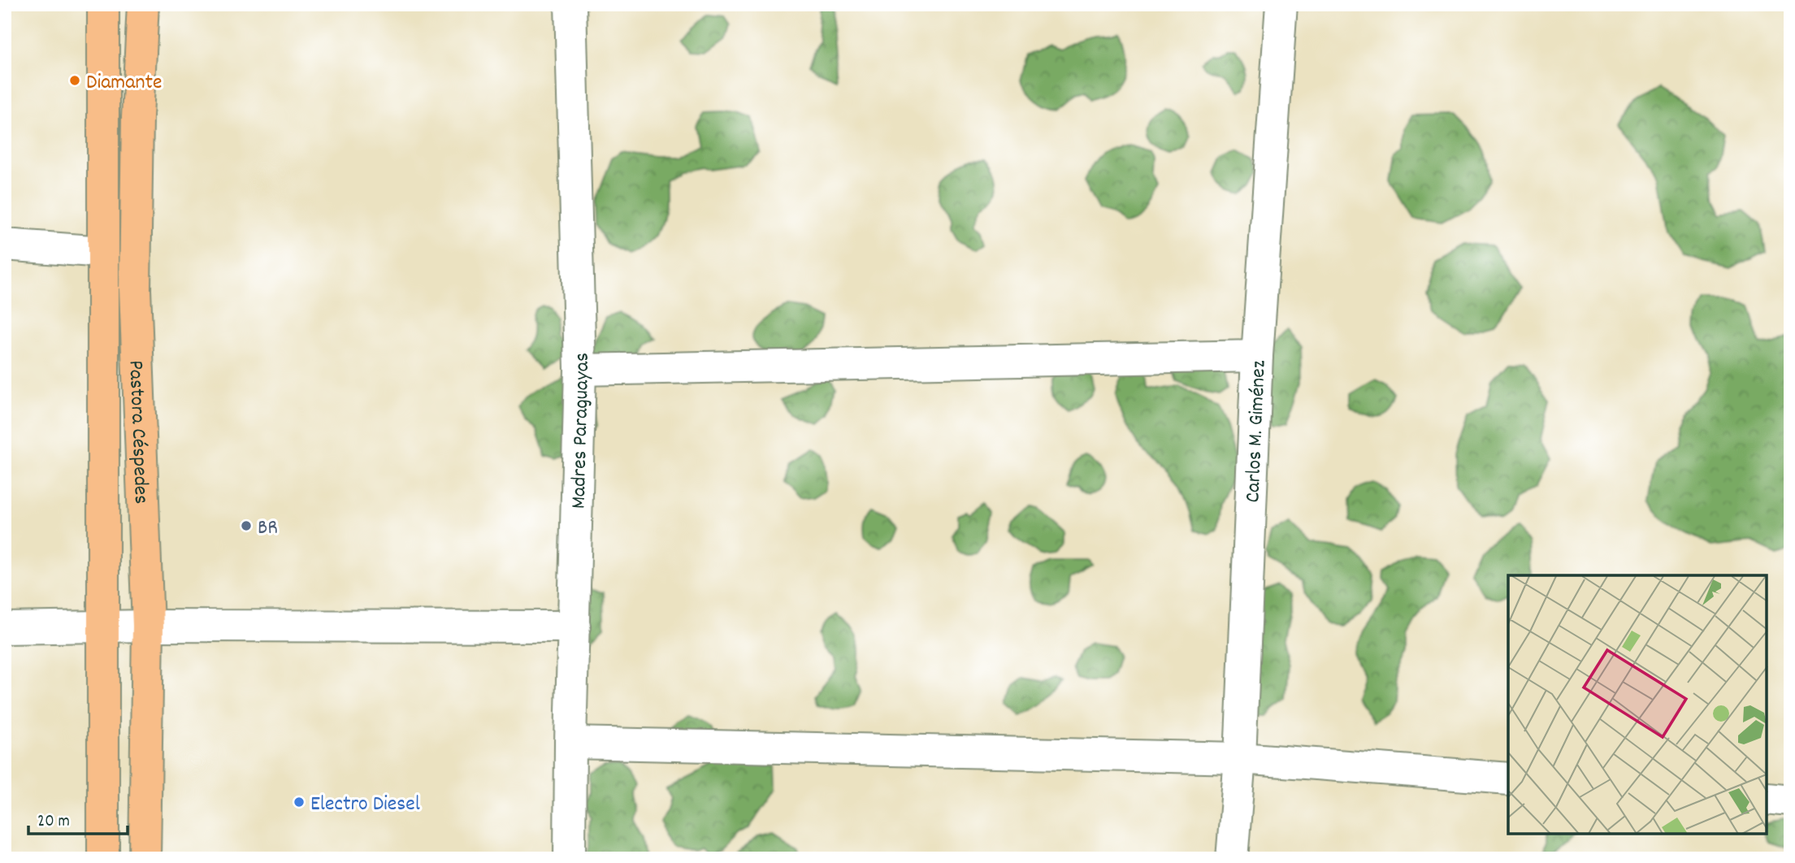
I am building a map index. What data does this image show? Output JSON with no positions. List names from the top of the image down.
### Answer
{
  "streets": {
    "main road": ["Pastora Céspedes"],
    "street": ["Madres Paraguayas", "Carlos M. Giménez"]
  },
  "places": ["Diamante", "BR", "Electro Diesel"],
  "scale_bar": "20 m"
}
